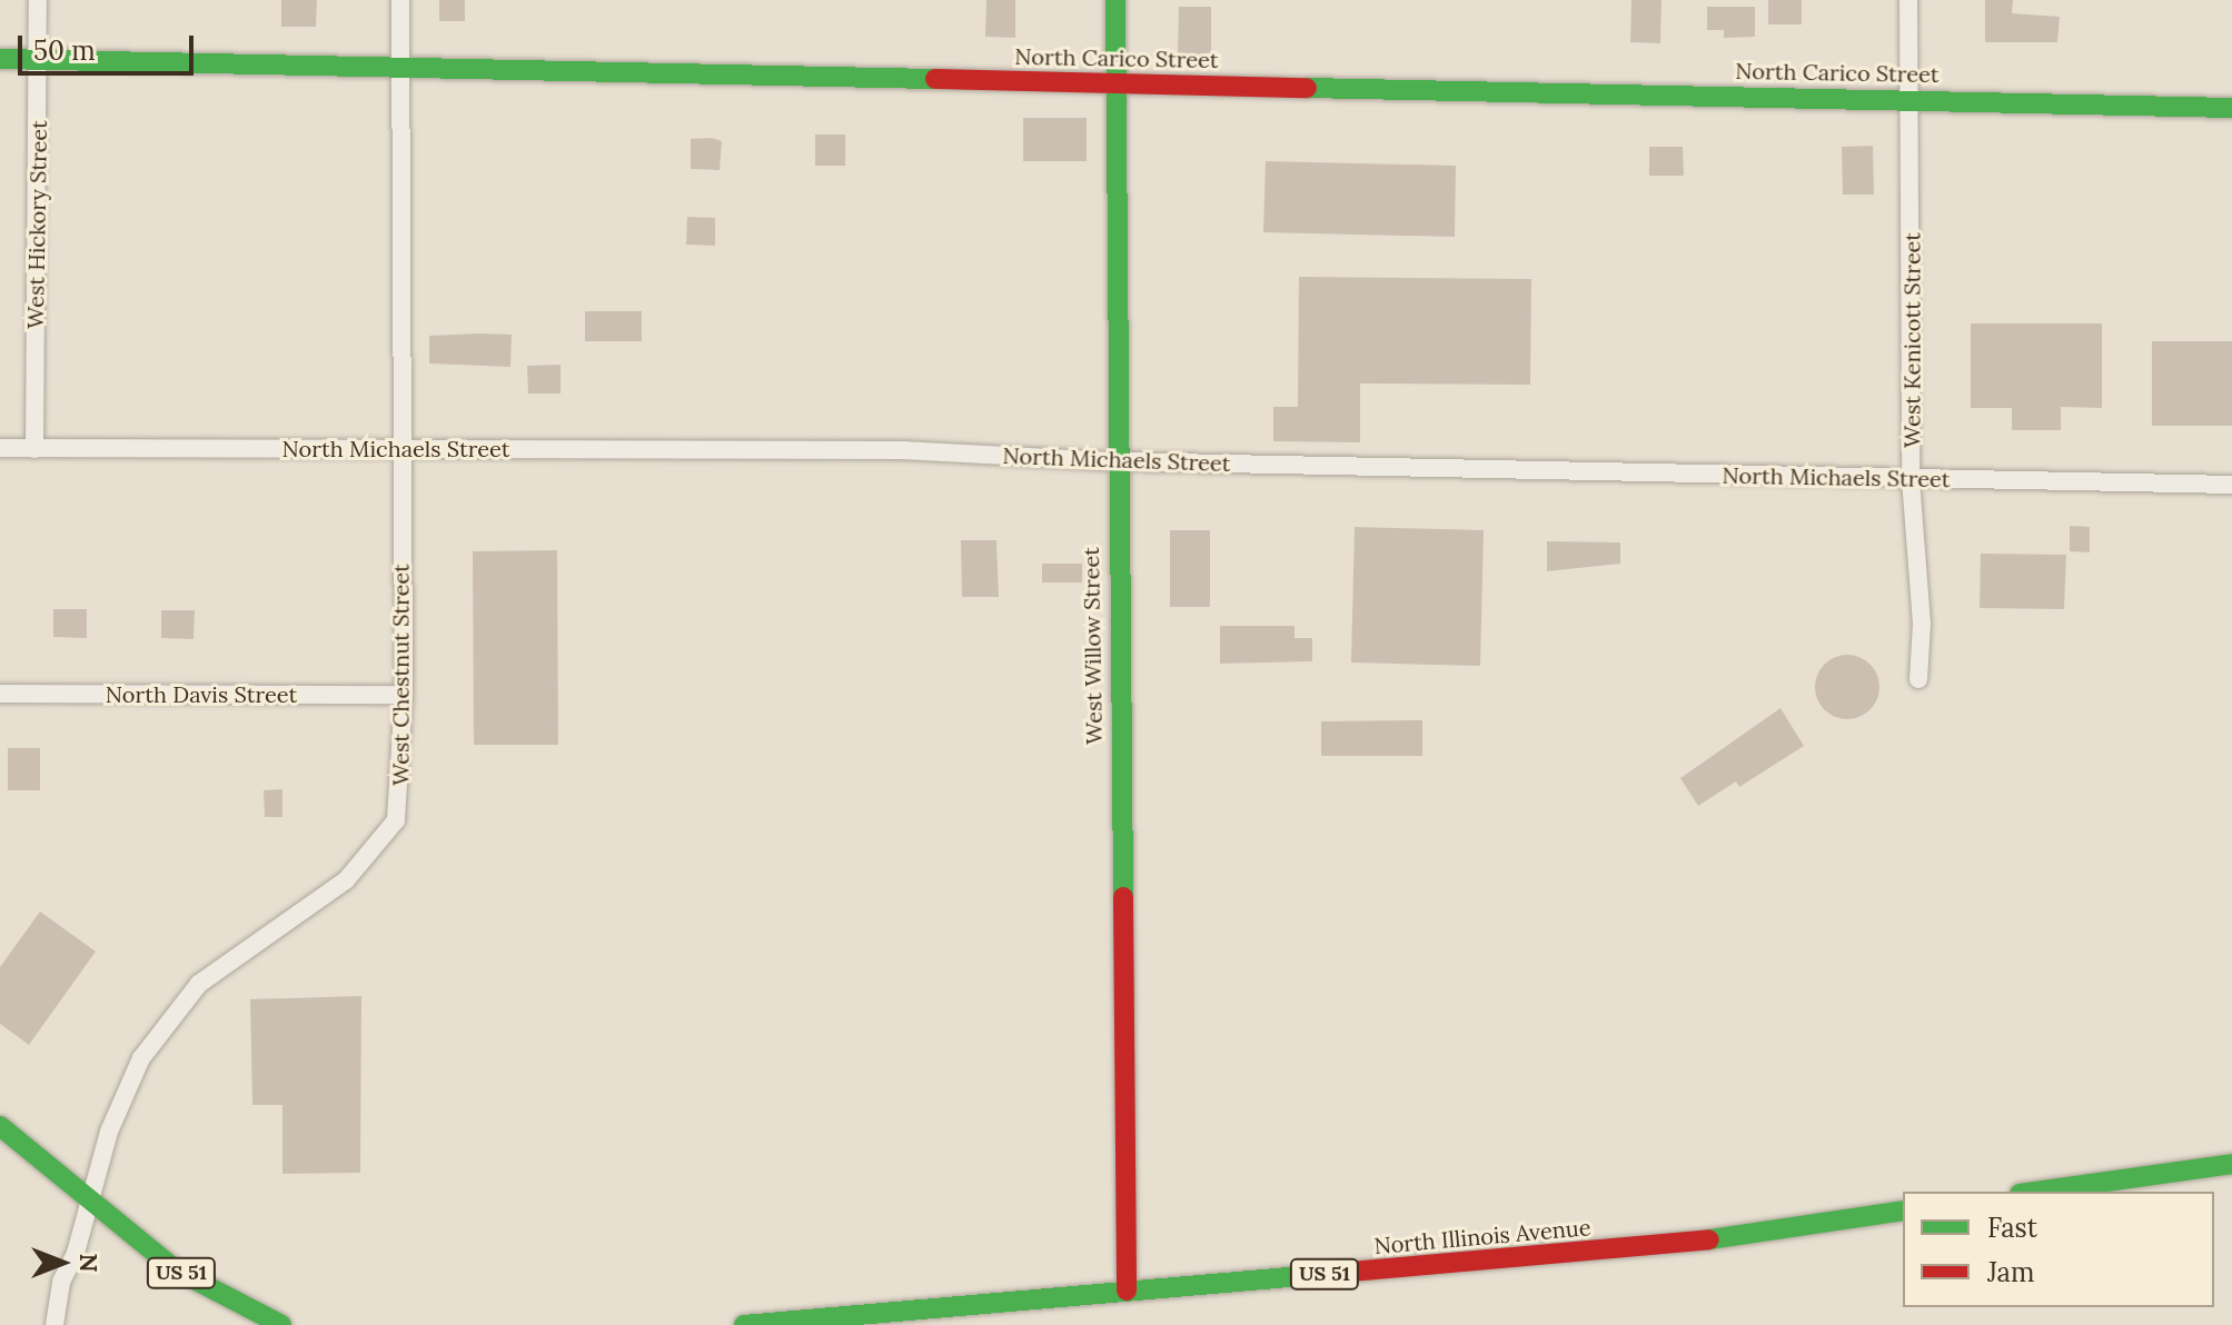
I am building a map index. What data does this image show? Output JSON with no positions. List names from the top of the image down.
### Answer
{
  "streets": {
    "street": [
      "North Carico Street",
      "West Hickory Street",
      "West Kenicott Street",
      "North Michaels Street",
      "West Willow Street",
      "West Chestnut Street",
      "North Davis Street",
      "North Illinois Avenue",
      "US 51"
    ]
  },
  "crossings": [
    ["North Carico Street", "West Hickory Street"],
    ["North Carico Street", "West Kenicott Street"],
    ["North Carico Street", "West Willow Street"],
    ["North Carico Street", "West Chestnut Street"],
    ["West Hickory Street", "North Michaels Street"],
    ["West Kenicott Street", "North Michaels Street"],
    ["North Michaels Street", "West Willow Street"],
    ["North Michaels Street", "West Chestnut Street"],
    ["West Willow Street", "North Illinois Avenue"],
    ["West Chestnut Street", "North Davis Street"],
    ["West Chestnut Street", "US 51"]
  ],
  "legend": ["Fast", "Jam"],
  "scale_bar": "50 m",
  "north": "right"
}
